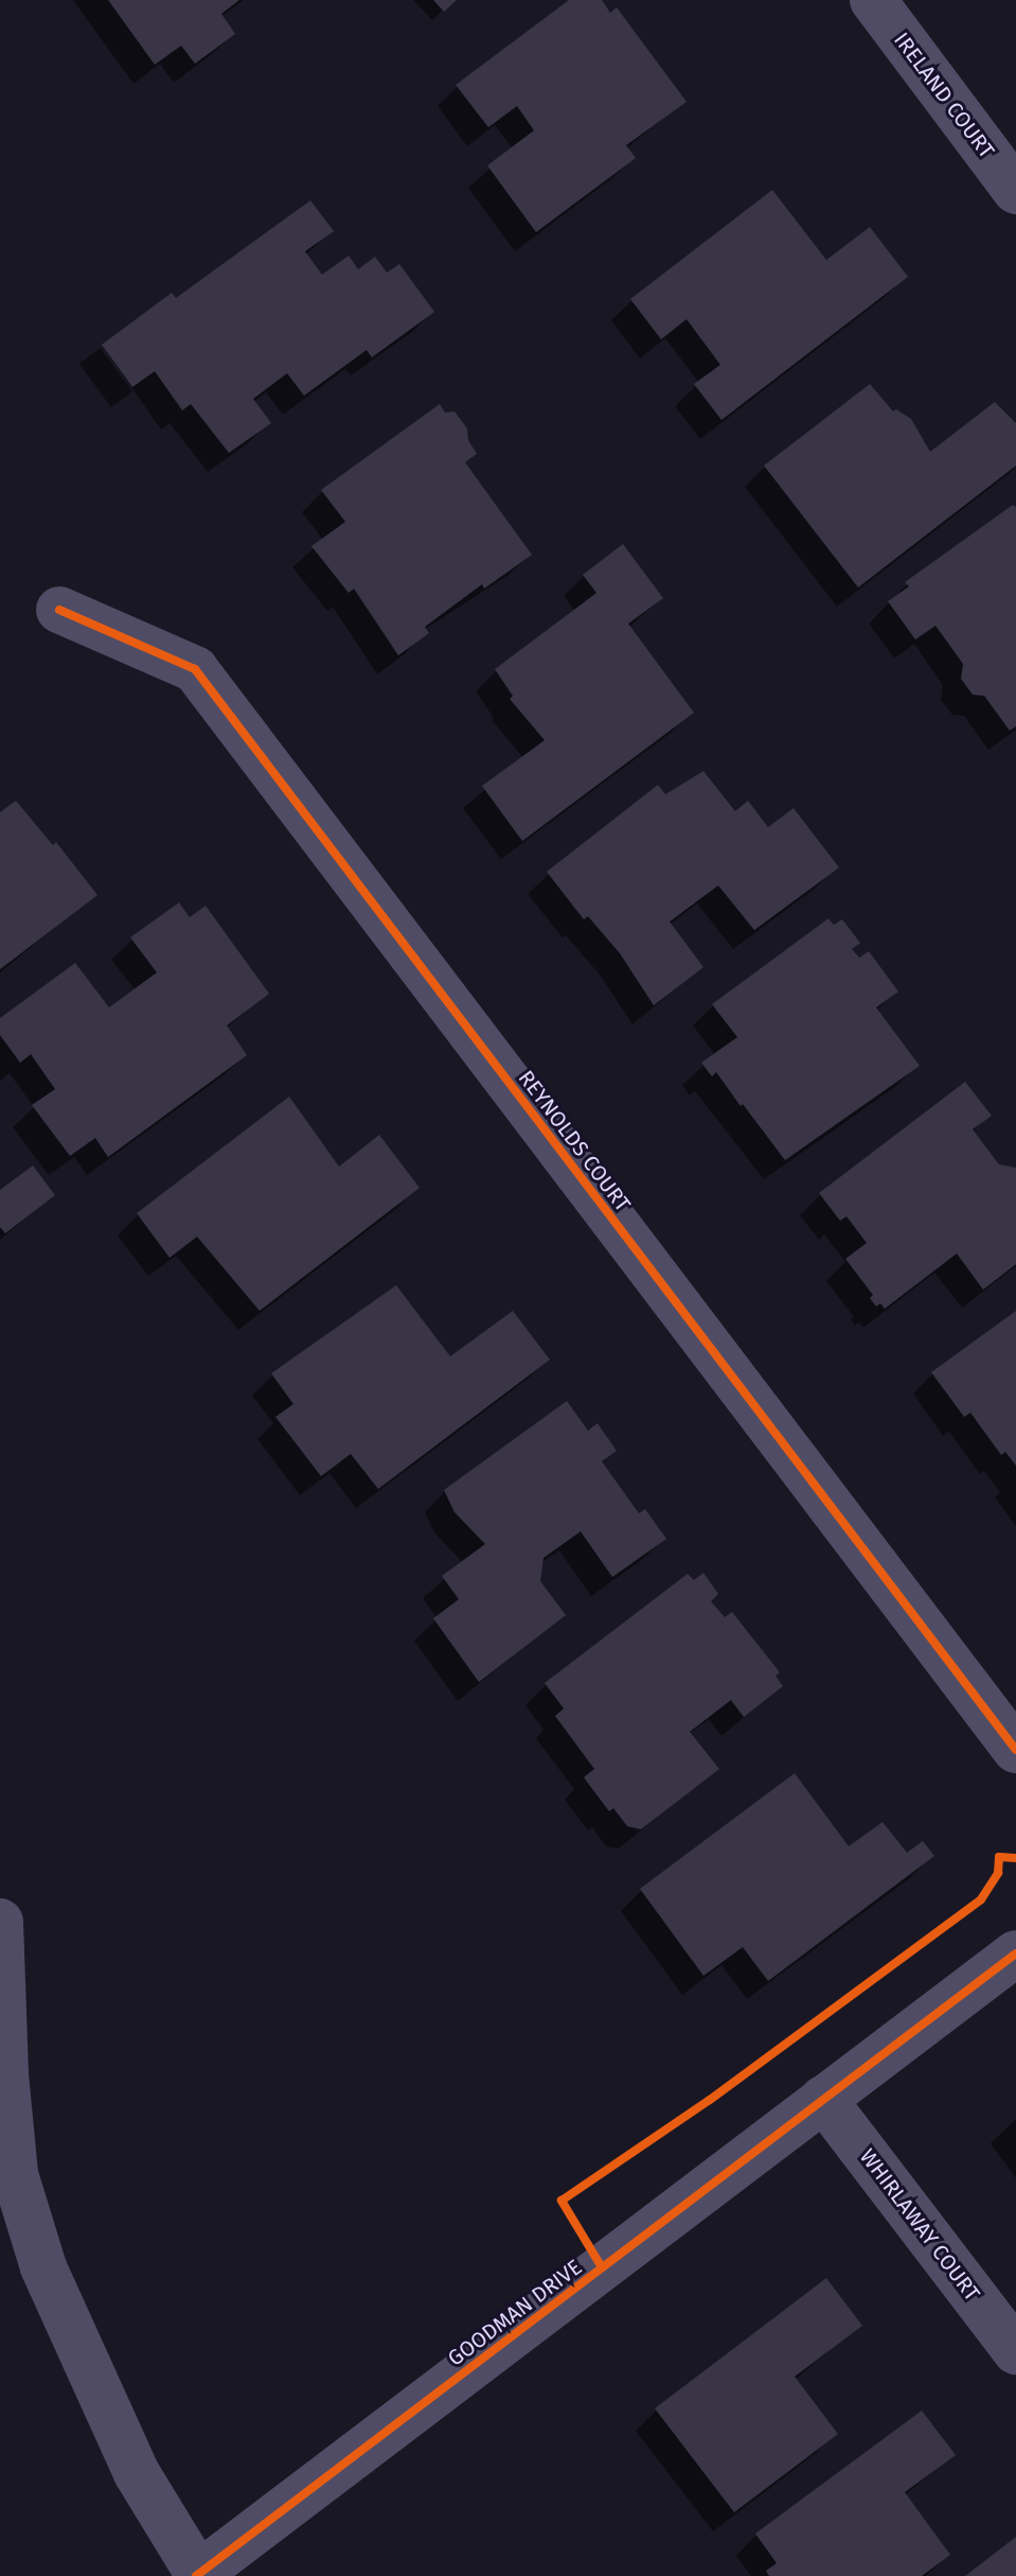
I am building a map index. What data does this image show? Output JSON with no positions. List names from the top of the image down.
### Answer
{
  "streets": {
    "street": [
      "IRELAND COURT",
      "REYNOLDS COURT",
      "WHIRLAWAY COURT",
      "GOODMAN DRIVE"
    ]
  },
  "crossings": [
    ["WHIRLAWAY COURT", "GOODMAN DRIVE"]
  ]
}
